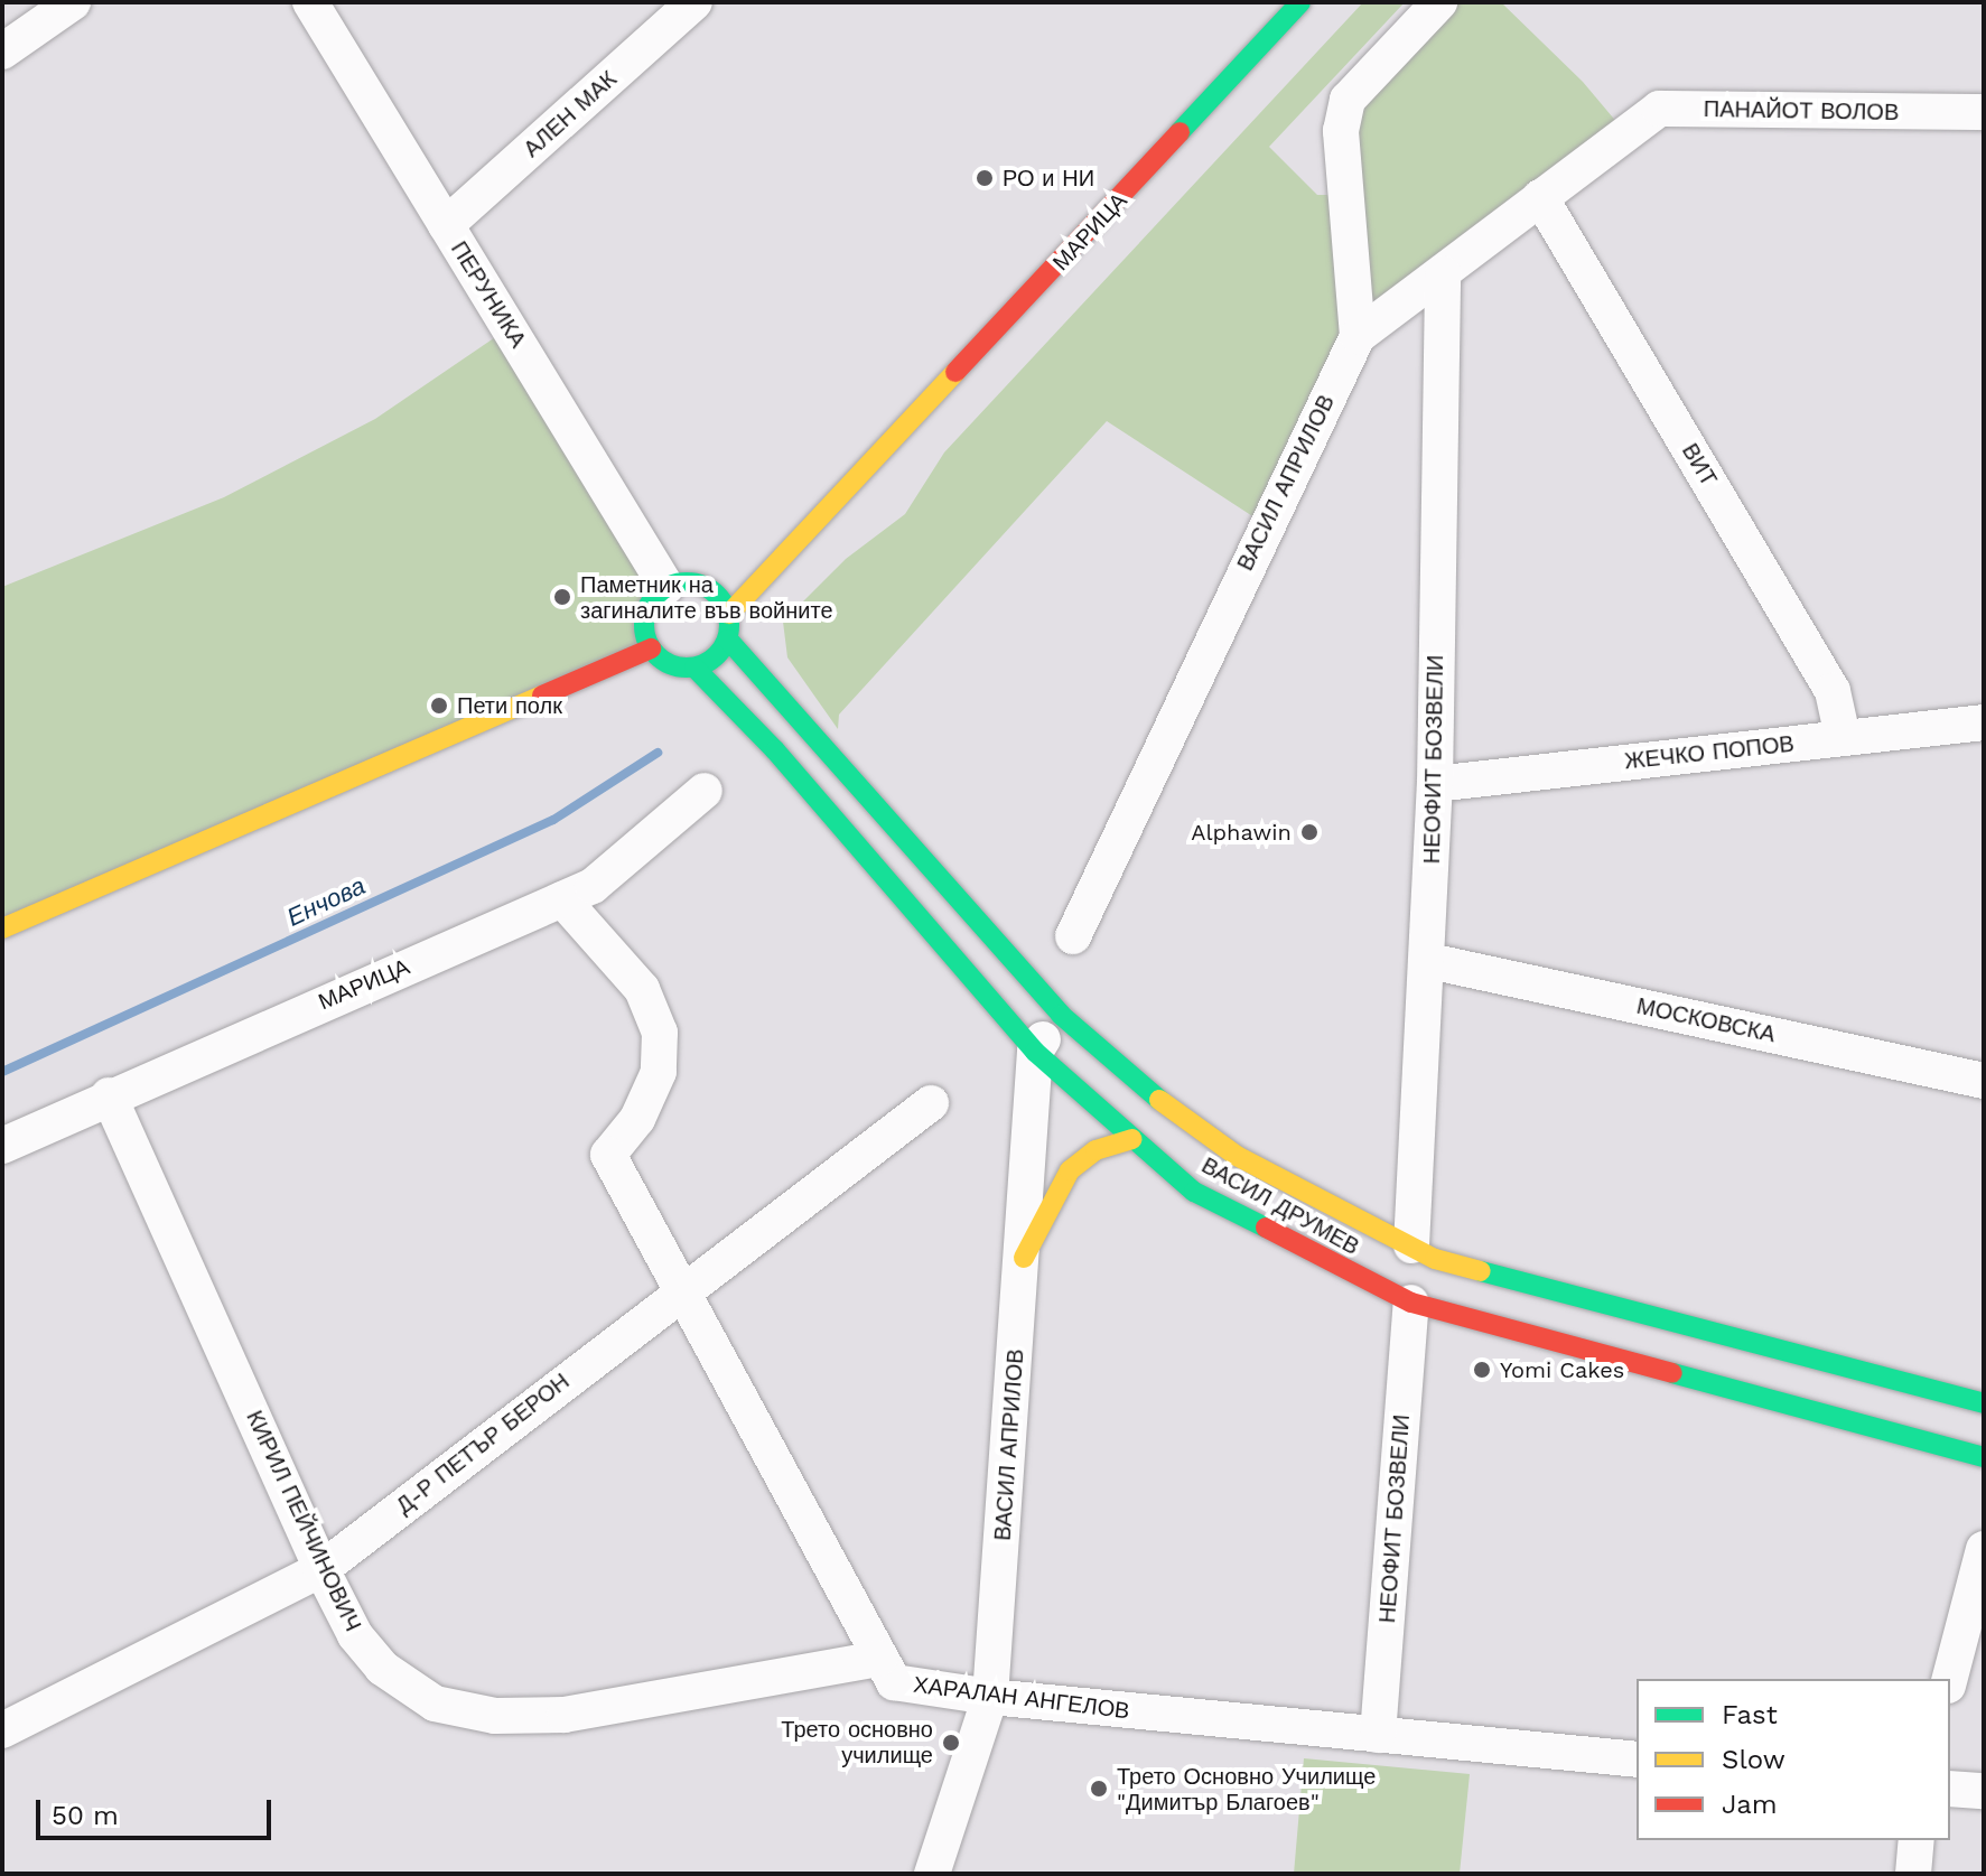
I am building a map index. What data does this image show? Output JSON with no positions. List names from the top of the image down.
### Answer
{
  "streets": {
    "street": [
      "ПАНАЙОТ ВОЛОВ",
      "АЛЕН МАК",
      "МАРИЦА",
      "ПЕРУНИКА",
      "ВИТ",
      "ВАСИЛ АПРИЛОВ",
      "ЖЕЧКО ПОПОВ",
      "НЕОФИТ БОЗВЕЛИ",
      "МОСКОВСКА",
      "ВАСИЛ ДРУМЕВ",
      "Д-Р ПЕТЪР БЕРОН",
      "КИРИЛ ПЕЙЧИНОВИЧ",
      "ХАРАЛАН АНГЕЛОВ"
    ]
  },
  "crossings": [
    ["ПАНАЙОТ ВОЛОВ", "ВАСИЛ АПРИЛОВ"],
    ["АЛЕН МАК", "ПЕРУНИКА"],
    ["МАРИЦА", "КИРИЛ ПЕЙЧИНОВИЧ"],
    ["МАРИЦА", "ХАРАЛАН АНГЕЛОВ"],
    ["ПЕРУНИКА", "ВАСИЛ ДРУМЕВ"],
    ["ВИТ", "ВАСИЛ АПРИЛОВ"],
    ["ВИТ", "ЖЕЧКО ПОПОВ"],
    ["ВАСИЛ АПРИЛОВ", "НЕОФИТ БОЗВЕЛИ"],
    ["ВАСИЛ АПРИЛОВ", "ВАСИЛ ДРУМЕВ"],
    ["ВАСИЛ АПРИЛОВ", "ХАРАЛАН АНГЕЛОВ"],
    ["ЖЕЧКО ПОПОВ", "НЕОФИТ БОЗВЕЛИ"],
    ["НЕОФИТ БОЗВЕЛИ", "МОСКОВСКА"],
    ["НЕОФИТ БОЗВЕЛИ", "ВАСИЛ ДРУМЕВ"],
    ["НЕОФИТ БОЗВЕЛИ", "ХАРАЛАН АНГЕЛОВ"],
    ["Д-Р ПЕТЪР БЕРОН", "КИРИЛ ПЕЙЧИНОВИЧ"],
    ["Д-Р ПЕТЪР БЕРОН", "ХАРАЛАН АНГЕЛОВ"],
    ["КИРИЛ ПЕЙЧИНОВИЧ", "ХАРАЛАН АНГЕЛОВ"]
  ],
  "water": ["Енчова"],
  "places": [
    "РО и НИ",
    "Паметник на загиналите във войните",
    "Пети полк",
    "Alphawin",
    "Yomi Cakes",
    "Трето основно училище",
    "Трето Основно Училище \"Димитър Благоев\""
  ],
  "legend": ["Fast", "Slow", "Jam"],
  "scale_bar": "50 m"
}
